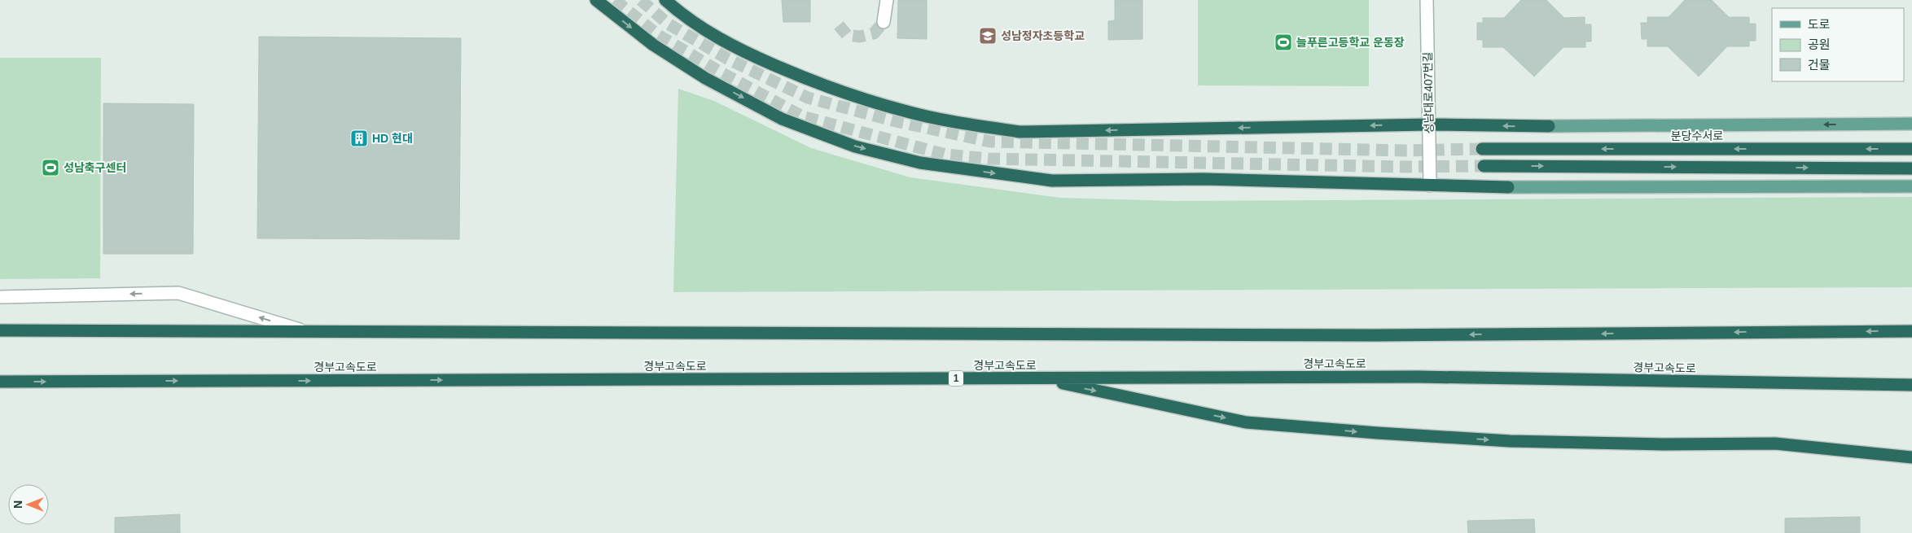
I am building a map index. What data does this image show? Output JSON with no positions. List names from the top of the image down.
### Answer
{
  "streets": {
    "highway": ["분당수서로", "경부고속도로", "1"],
    "street": ["성남대로407번길"]
  },
  "places": {
    "school or university": ["성남정자초등학교"],
    "sports": ["늘푸른고등학교 운동장", "성남축구센터"],
    "building": ["HD 현대"]
  },
  "legend": ["도로", "공원", "건물"],
  "north": "left"
}
